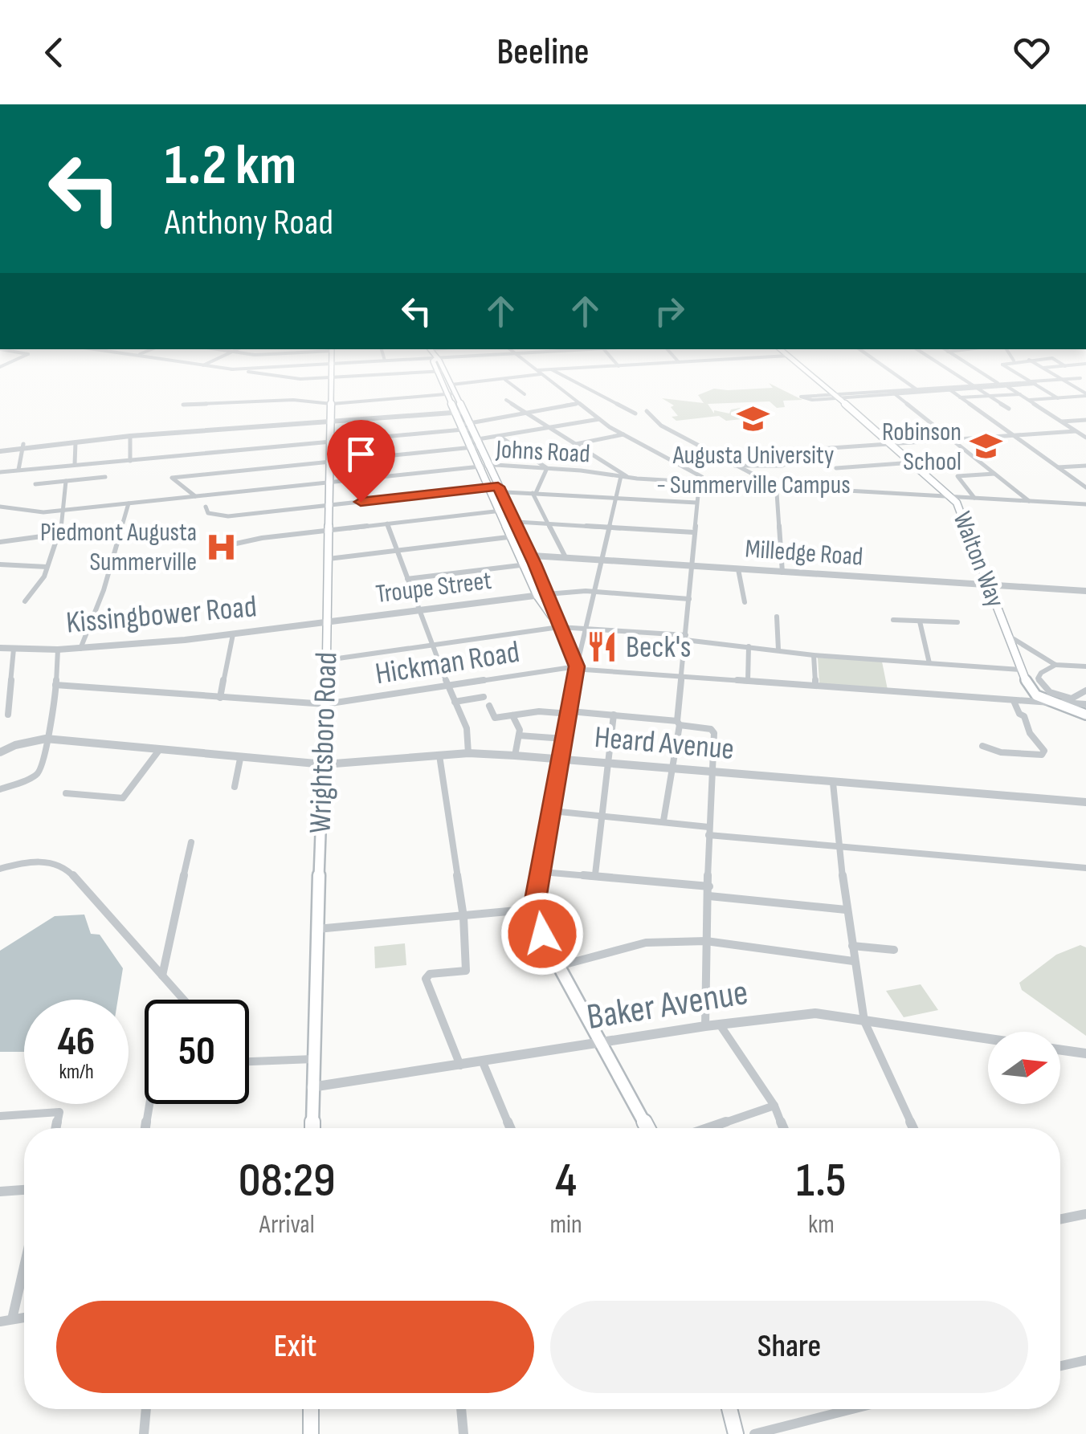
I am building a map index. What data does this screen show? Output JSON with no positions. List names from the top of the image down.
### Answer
{
  "streets": {
    "main road": ["Walton Way", "Wrightsboro Road"],
    "street": [
      "Johns Road",
      "Milledge Road",
      "Troupe Street",
      "Kissingbower Road",
      "Hickman Road",
      "Heard Avenue",
      "Baker Avenue"
    ]
  },
  "crossings": [
    ["Johns Road", "Walton Way"],
    ["Johns Road", "Wrightsboro Road"],
    ["Milledge Road", "Walton Way"],
    ["Troupe Street", "Kissingbower Road"],
    ["Troupe Street", "Wrightsboro Road"],
    ["Kissingbower Road", "Wrightsboro Road"],
    ["Hickman Road", "Wrightsboro Road"],
    ["Wrightsboro Road", "Heard Avenue"],
    ["Wrightsboro Road", "Baker Avenue"]
  ],
  "places": {
    "school or university": ["Augusta University - Summerville Campus", "Robinson School"],
    "hospital": ["Piedmont Augusta Summerville"],
    "restaurant": ["Beck's"]
  },
  "north": "right",
  "page": {
    "header": "Beeline",
    "turn": ["1.2 km", "Anthony Road"],
    "speed": "46 km/h",
    "limit": "50",
    "eta": [
      "08:29",
      "Arrival",
      "4",
      "min",
      "1.5",
      "km"
    ],
    "buttons": ["Exit", "Share"]
  }
}
